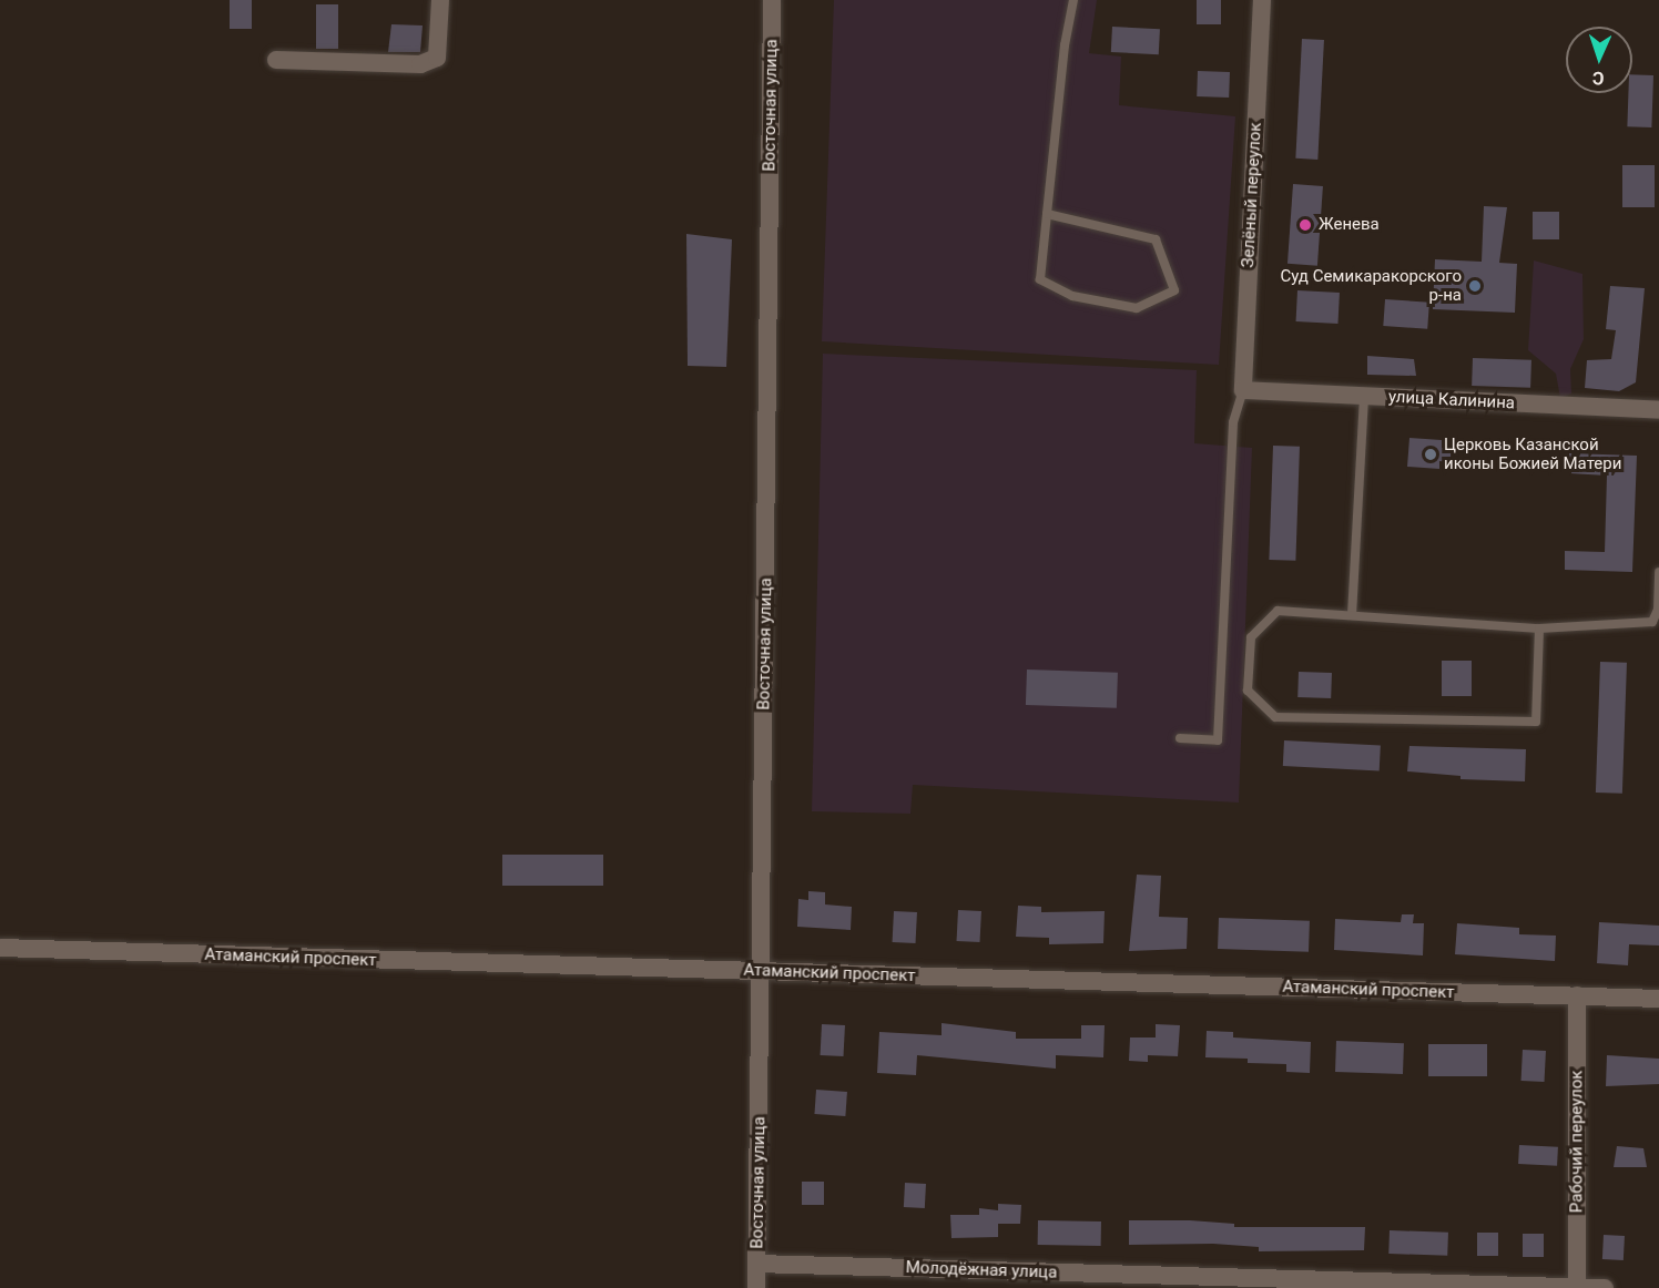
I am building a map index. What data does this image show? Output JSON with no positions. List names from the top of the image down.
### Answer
{
  "streets": {
    "street": [
      "Восточная улица",
      "Зелёный переулок",
      "улица Калинина",
      "Атаманский проспект",
      "Рабочий переулок",
      "Молодёжная улица"
    ]
  },
  "crossings": [
    ["Восточная улица", "Атаманский проспект"],
    ["Восточная улица", "Молодёжная улица"],
    ["Зелёный переулок", "улица Калинина"],
    ["Атаманский проспект", "Рабочий переулок"],
    ["Рабочий переулок", "Молодёжная улица"]
  ],
  "places": ["Женева", "Суд Семикаракорского р-на", "Церковь Казанской иконы Божией Матери"],
  "north": "bottom"
}
